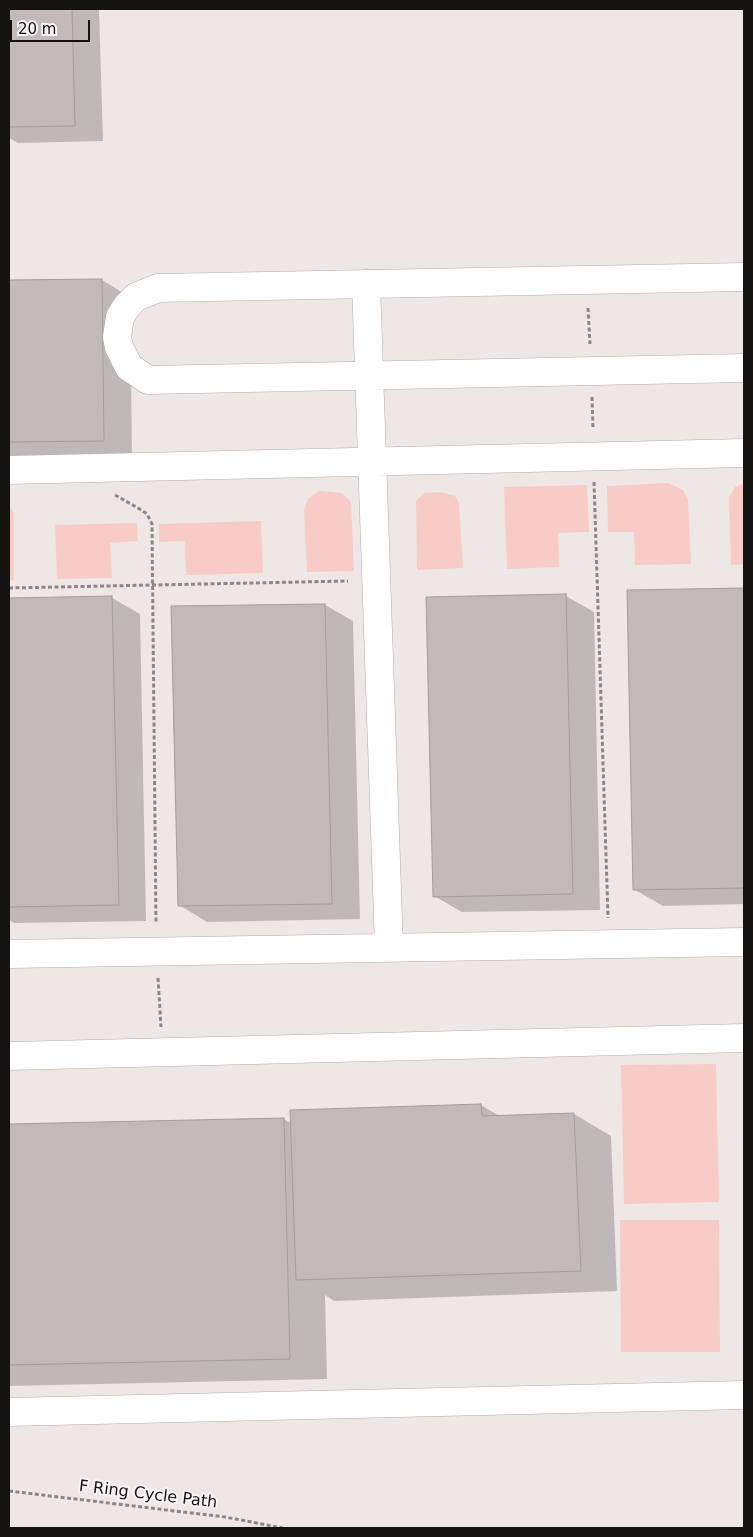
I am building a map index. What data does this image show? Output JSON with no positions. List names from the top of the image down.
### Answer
{
  "streets": {
    "path": ["F Ring Cycle Path"]
  },
  "scale_bar": "20 m"
}
